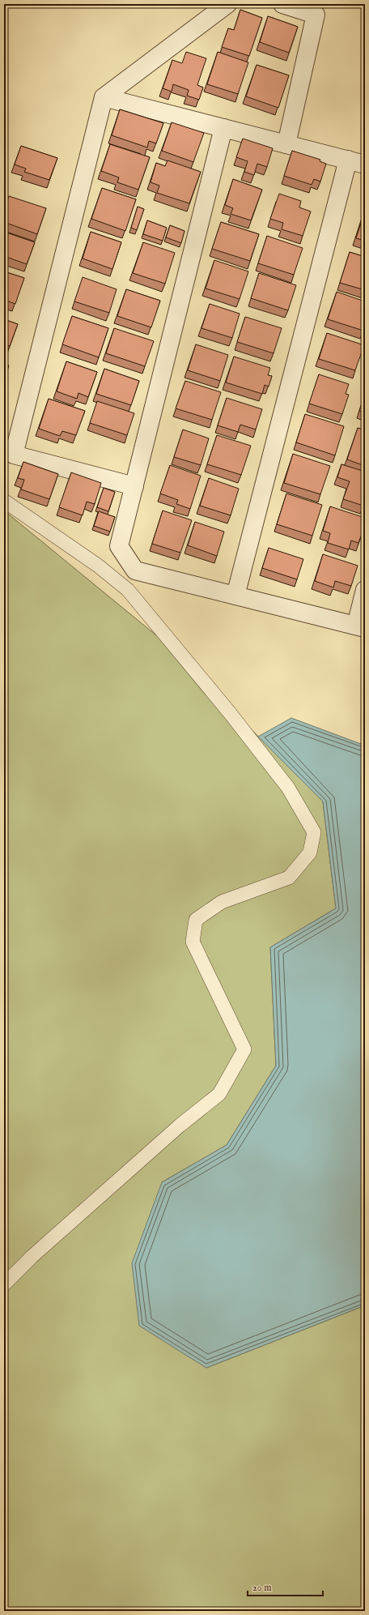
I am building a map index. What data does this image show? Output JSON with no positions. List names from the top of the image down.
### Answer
{
  "scale_bar": "20 m"
}
